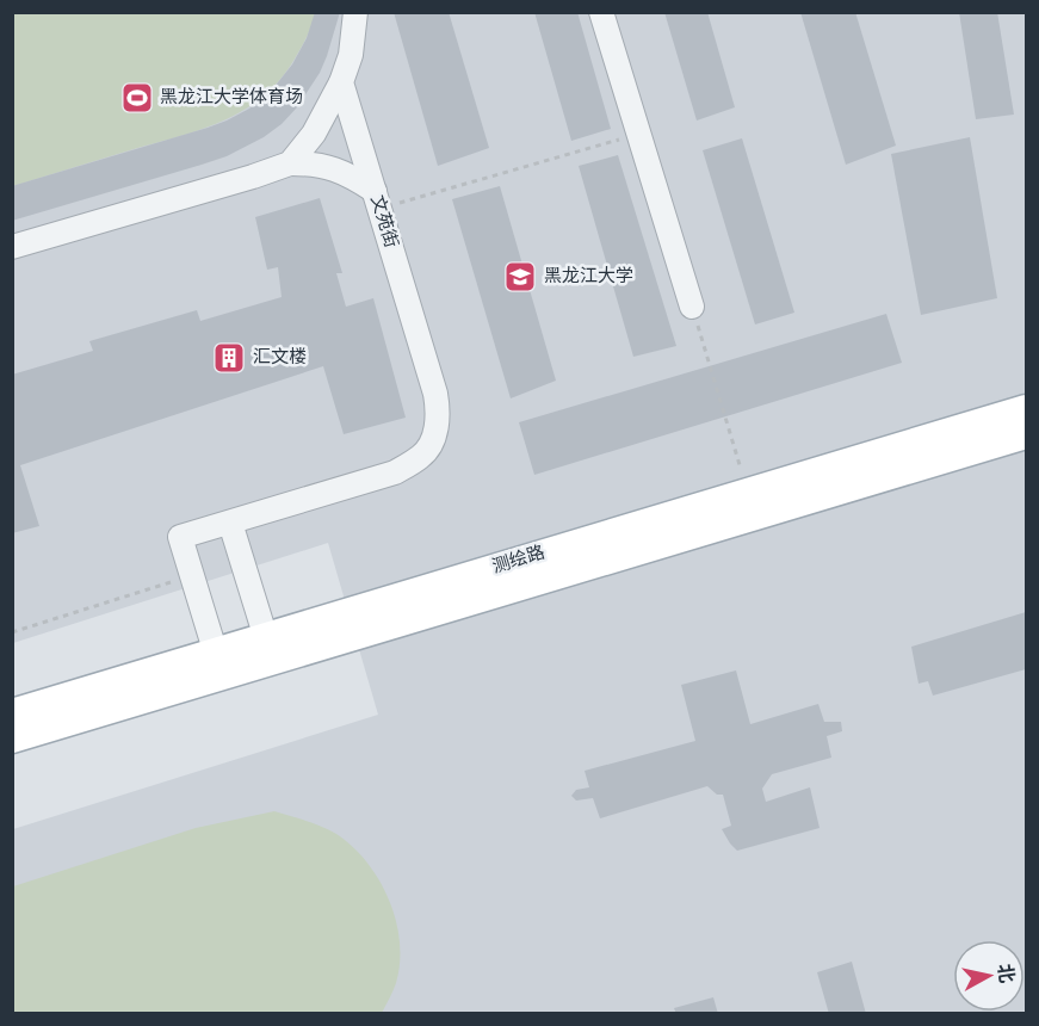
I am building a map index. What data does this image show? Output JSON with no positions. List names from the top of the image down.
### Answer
{
  "streets": {
    "main road": ["测绘路"],
    "street": ["文苑街"]
  },
  "places": {
    "sports": ["黑龙江大学体育场"],
    "school or university": ["黑龙江大学"],
    "building": ["汇文楼"]
  },
  "north": "right"
}
